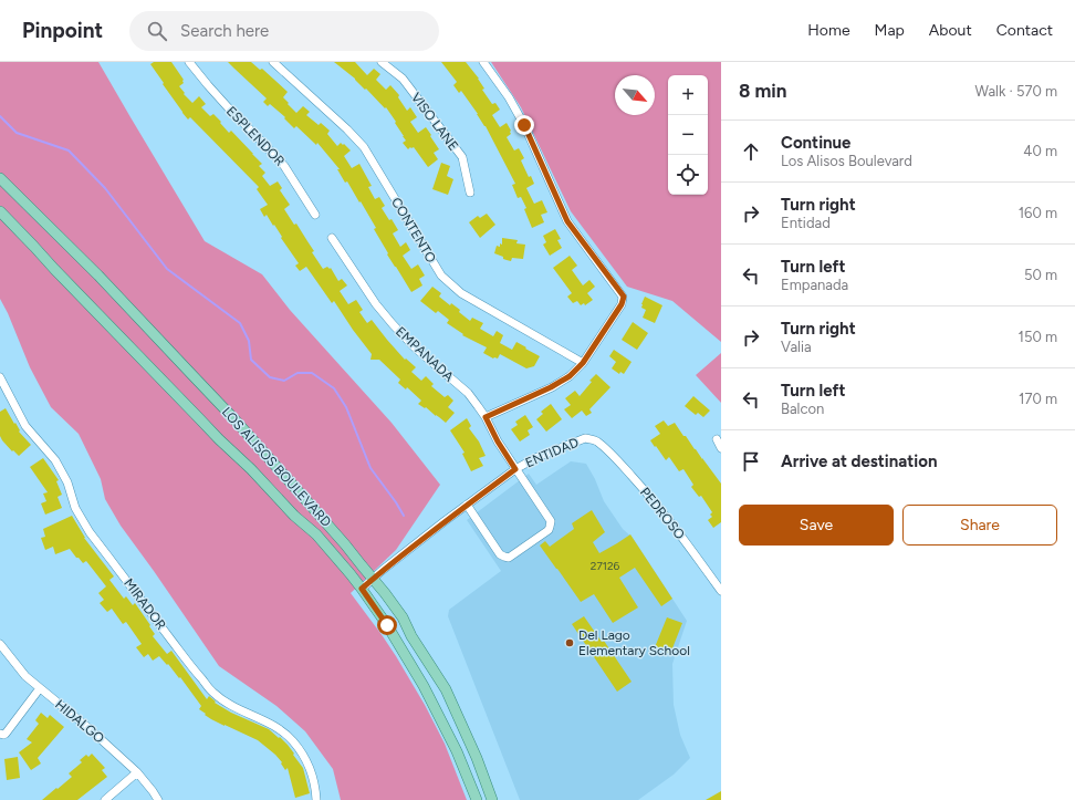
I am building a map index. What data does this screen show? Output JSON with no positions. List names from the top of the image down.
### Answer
{
  "streets": {
    "main road": ["LOS ALISOS BOULEVARD"],
    "street": [
      "VISO LANE",
      "ESPLENDOR",
      "CONTENTO",
      "EMPANADA",
      "ENTIDAD",
      "PEDROSO",
      "MIRADOR",
      "HIDALGO"
    ]
  },
  "crossings": [
    ["EMPANADA", "ENTIDAD"],
    ["ENTIDAD", "LOS ALISOS BOULEVARD"],
    ["ENTIDAD", "PEDROSO"]
  ],
  "places": ["Del Lago Elementary School"],
  "house_numbers": ["27126"],
  "north": "bottom right",
  "page": {
    "header": "Pinpoint",
    "search": "Search here",
    "nav": [
      "Home",
      "Map",
      "About",
      "Contact"
    ],
    "heading": ["8 min", "Walk · 570 m"],
    "map_buttons": ["+", "−"],
    "list": [
      ["Continue", "Los Alisos Boulevard", "40 m"],
      ["Turn right", "Entidad", "160 m"],
      ["Turn left", "Empanada", "50 m"],
      ["Turn right", "Valia", "150 m"],
      ["Turn left", "Balcon", "170 m"],
      "Arrive at destination"
    ],
    "buttons": ["Save", "Share"]
  }
}
